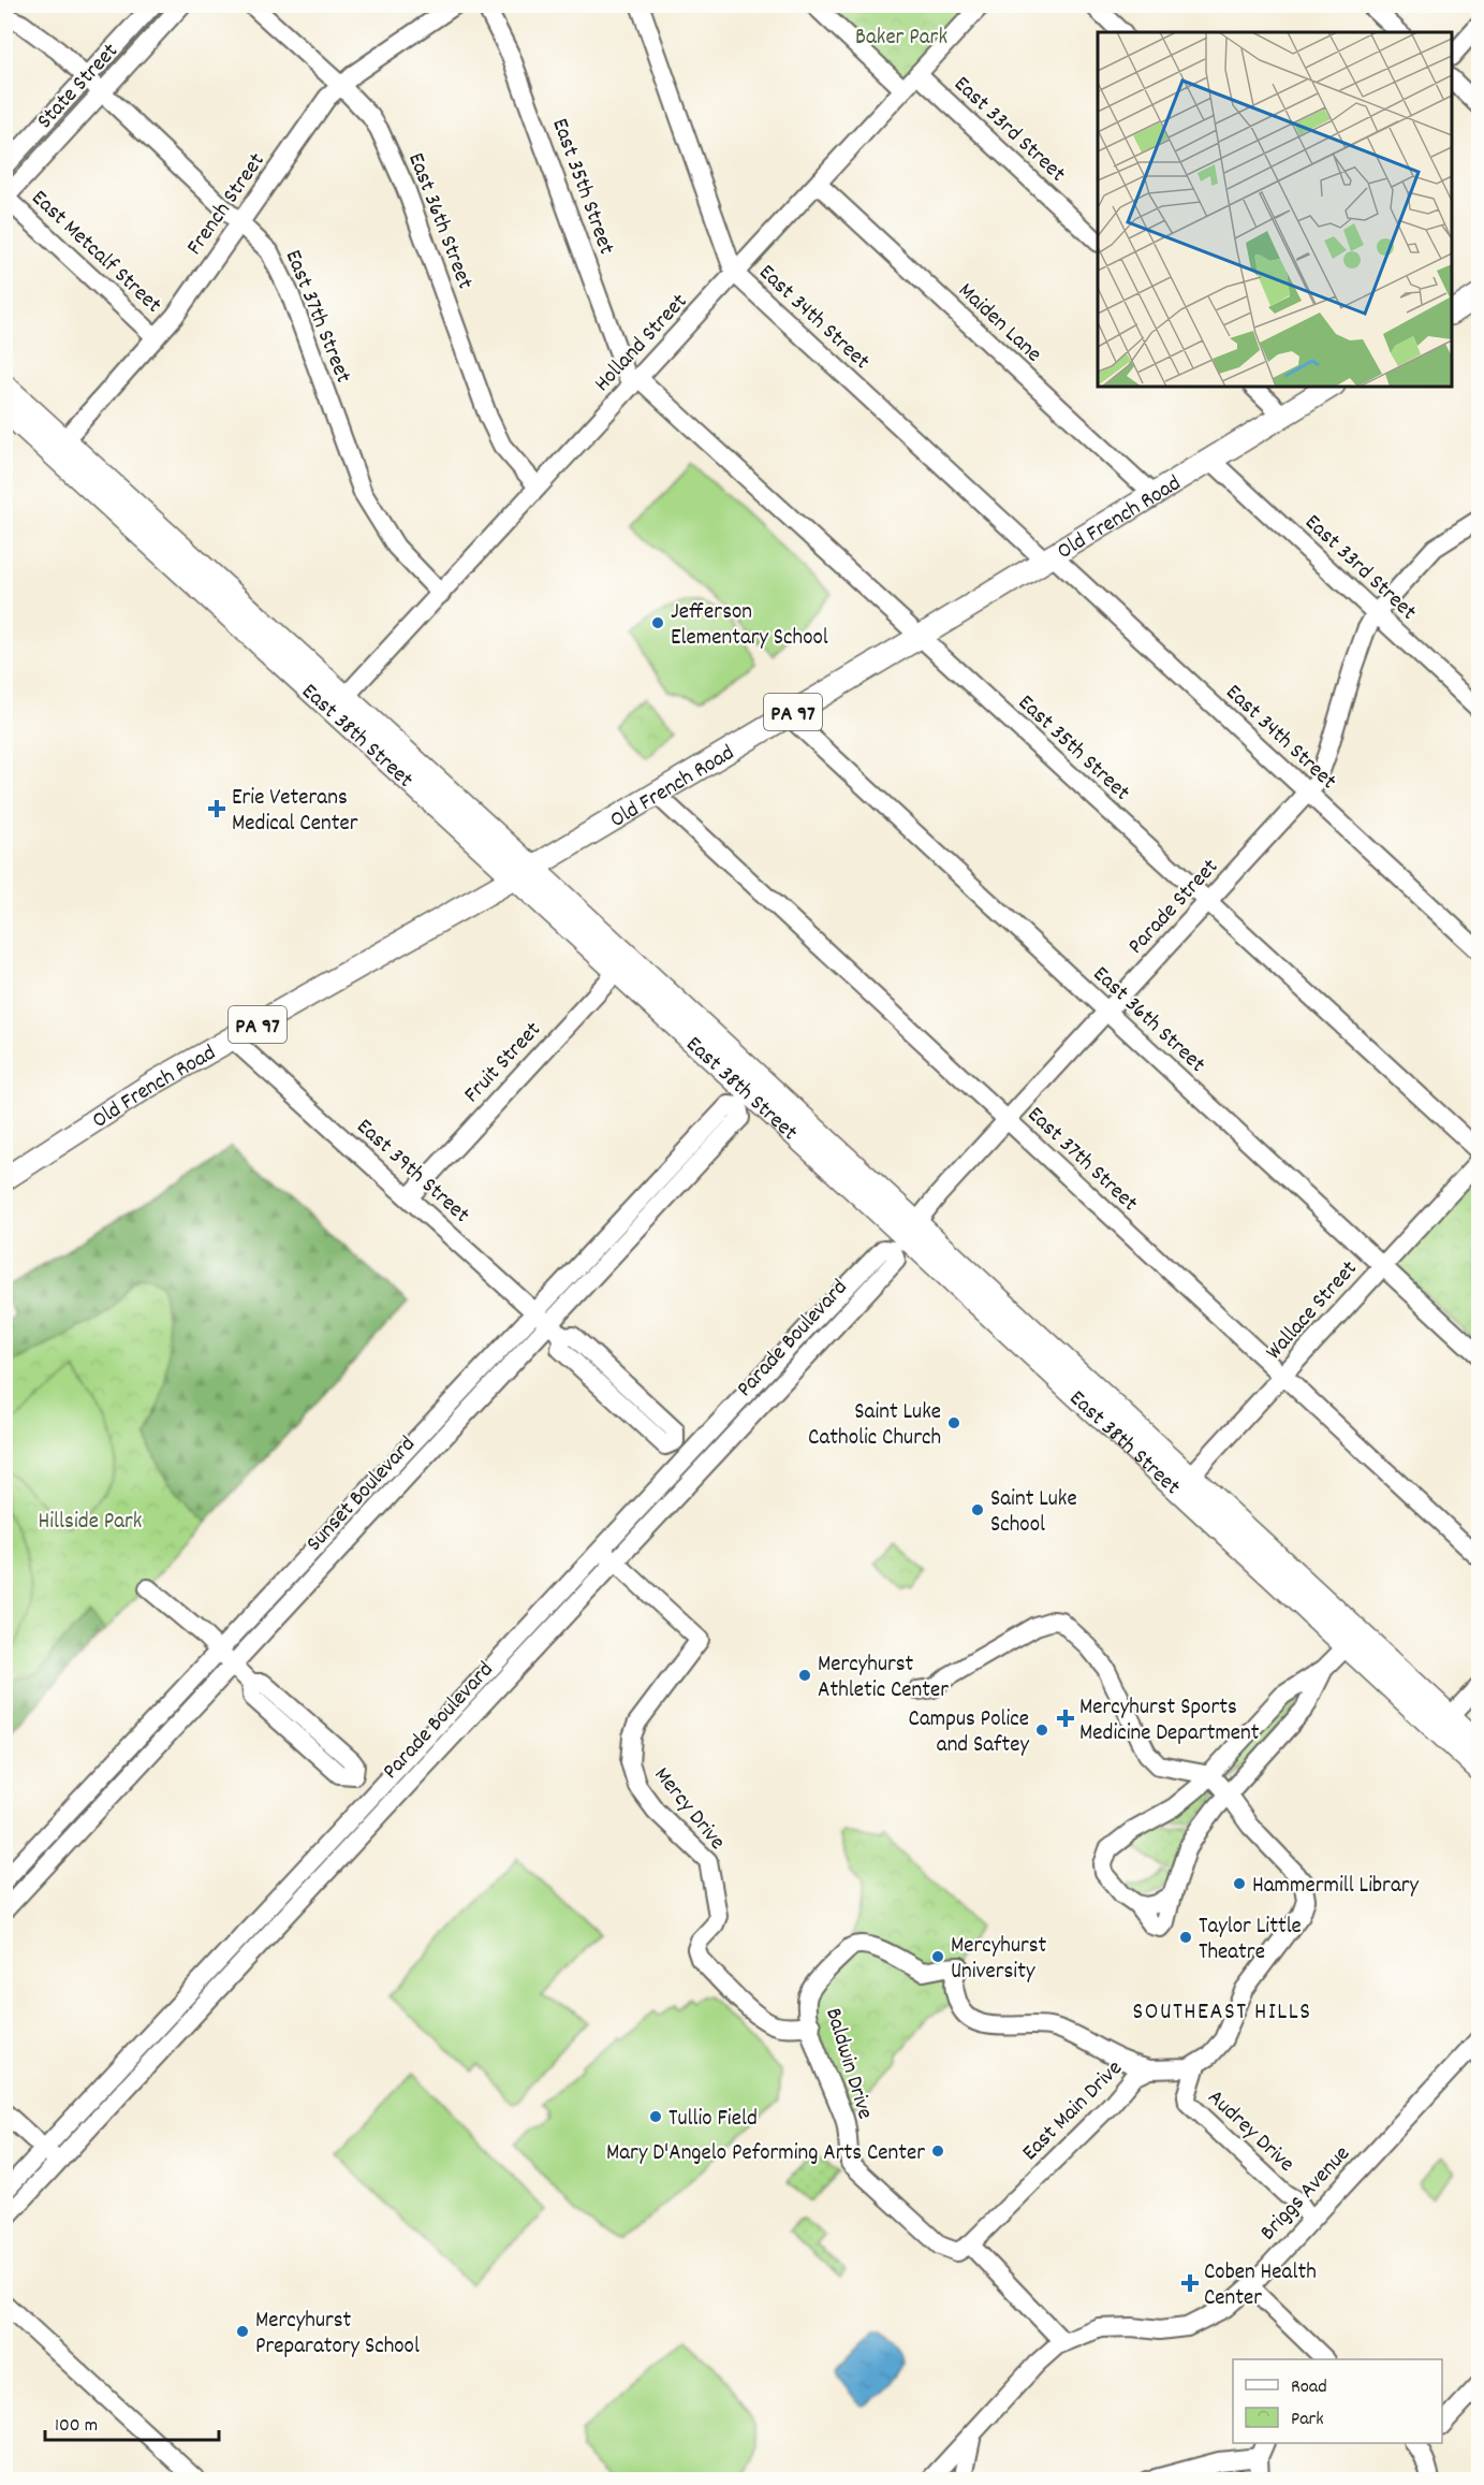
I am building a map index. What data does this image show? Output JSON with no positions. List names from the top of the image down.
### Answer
{
  "streets": {
    "main road": ["Old French Road", "PA 97", "East 38th Street"],
    "street": [
      "State Street",
      "East 33rd Street",
      "East 35th Street",
      "French Street",
      "East 36th Street",
      "East Metcalf Street",
      "East 37th Street",
      "East 34th Street",
      "Maiden Lane",
      "Holland Street",
      "Parade Street",
      "Fruit Street",
      "East 39th Street",
      "Wallace Street",
      "Parade Boulevard",
      "Sunset Boulevard",
      "Mercy Drive",
      "Baldwin Drive",
      "East Main Drive",
      "Audrey Drive",
      "Briggs Avenue"
    ]
  },
  "crossings": [
    ["State Street", "East Metcalf Street"],
    ["State Street", "East 37th Street"],
    ["East 33rd Street", "Holland Street"],
    ["East 33rd Street", "Old French Road"],
    ["East 33rd Street", "Parade Street"],
    ["East 35th Street", "Holland Street"],
    ["East 35th Street", "Old French Road"],
    ["East 35th Street", "Parade Street"],
    ["French Street", "East 36th Street"],
    ["French Street", "East Metcalf Street"],
    ["French Street", "East 37th Street"],
    ["French Street", "East 38th Street"],
    ["East 36th Street", "Holland Street"],
    ["East 36th Street", "Old French Road"],
    ["East 36th Street", "Parade Street"],
    ["East 36th Street", "Wallace Street"],
    ["East 37th Street", "Holland Street"],
    ["East 37th Street", "Old French Road"],
    ["East 37th Street", "Parade Street"],
    ["East 37th Street", "Wallace Street"],
    ["East 34th Street", "Holland Street"],
    ["East 34th Street", "Old French Road"],
    ["East 34th Street", "Parade Street"],
    ["Maiden Lane", "Holland Street"],
    ["Maiden Lane", "Old French Road"],
    ["Holland Street", "East 38th Street"],
    ["Old French Road", "East 38th Street"],
    ["Old French Road", "East 39th Street"],
    ["East 38th Street", "Parade Street"],
    ["East 38th Street", "Fruit Street"],
    ["East 38th Street", "Wallace Street"],
    ["East 38th Street", "Parade Boulevard"],
    ["East 38th Street", "Sunset Boulevard"],
    ["Parade Street", "Parade Boulevard"],
    ["Fruit Street", "East 39th Street"],
    ["East 39th Street", "Parade Boulevard"],
    ["East 39th Street", "Sunset Boulevard"],
    ["Parade Boulevard", "Mercy Drive"],
    ["Mercy Drive", "Baldwin Drive"],
    ["Baldwin Drive", "East Main Drive"],
    ["East Main Drive", "Audrey Drive"],
    ["Audrey Drive", "Briggs Avenue"]
  ],
  "districts": ["SOUTHEAST HILLS"],
  "parks": ["Baker Park", "Hillside Park"],
  "places": {
    "other": [
      "Jefferson Elementary School",
      "Saint Luke Catholic Church",
      "Saint Luke School",
      "Mercyhurst Athletic Center",
      "Campus Police and Saftey",
      "Hammermill Library",
      "Taylor Little Theatre",
      "Mercyhurst University",
      "Tullio Field",
      "Mary D'Angelo Peforming Arts Center",
      "Mercyhurst Preparatory School"
    ],
    "health": ["Erie Veterans Medical Center", "Mercyhurst Sports Medicine Department", "Coben Health Center"]
  },
  "legend": ["Road", "Park"],
  "scale_bar": "100 m"
}
